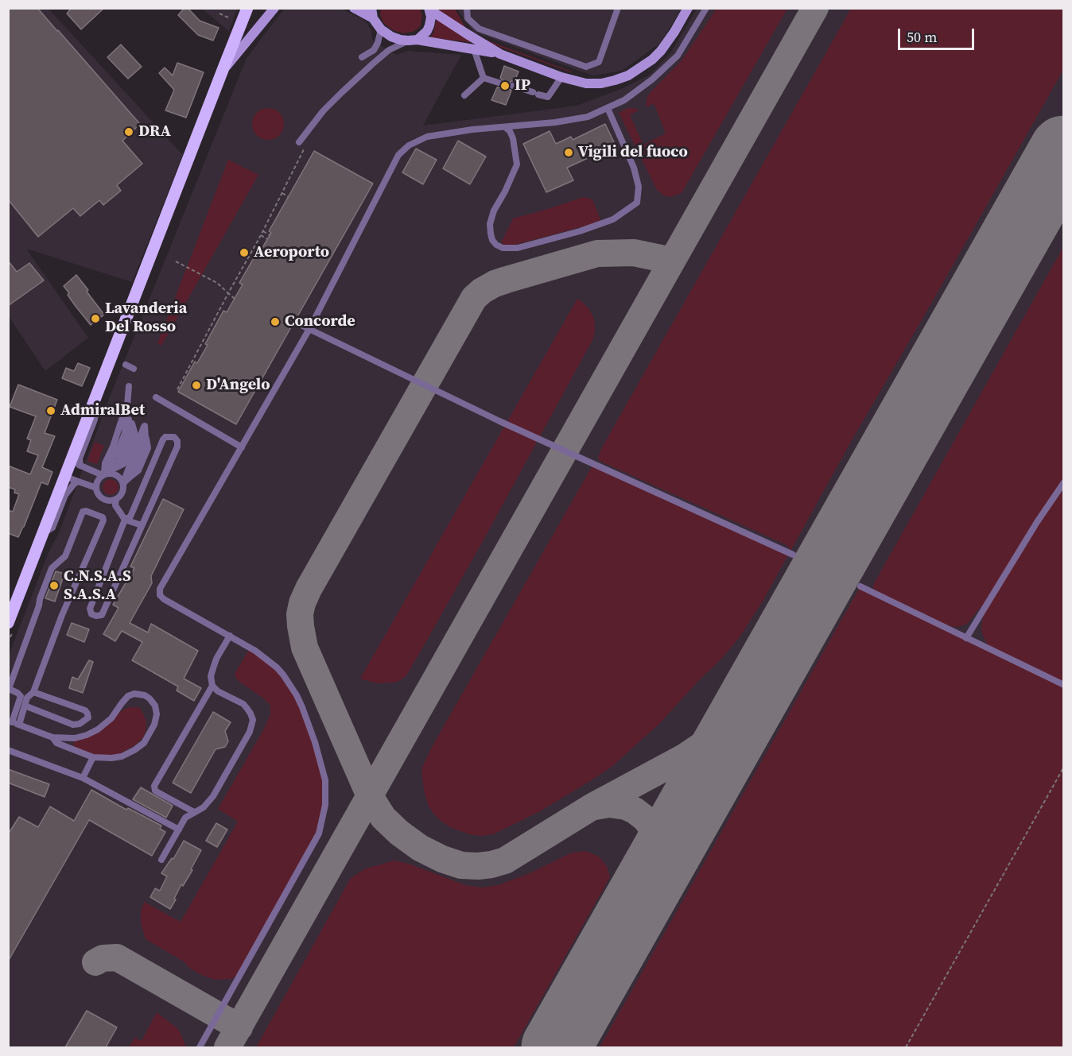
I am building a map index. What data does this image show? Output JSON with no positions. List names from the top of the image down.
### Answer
{
  "places": [
    "IP",
    "DRA",
    "Vigili del fuoco",
    "Aeroporto",
    "Lavanderia Del Rosso",
    "Concorde",
    "D'Angelo",
    "AdmiralBet",
    "C.N.S.A.S S.A.S.A"
  ],
  "scale_bar": "50 m"
}
